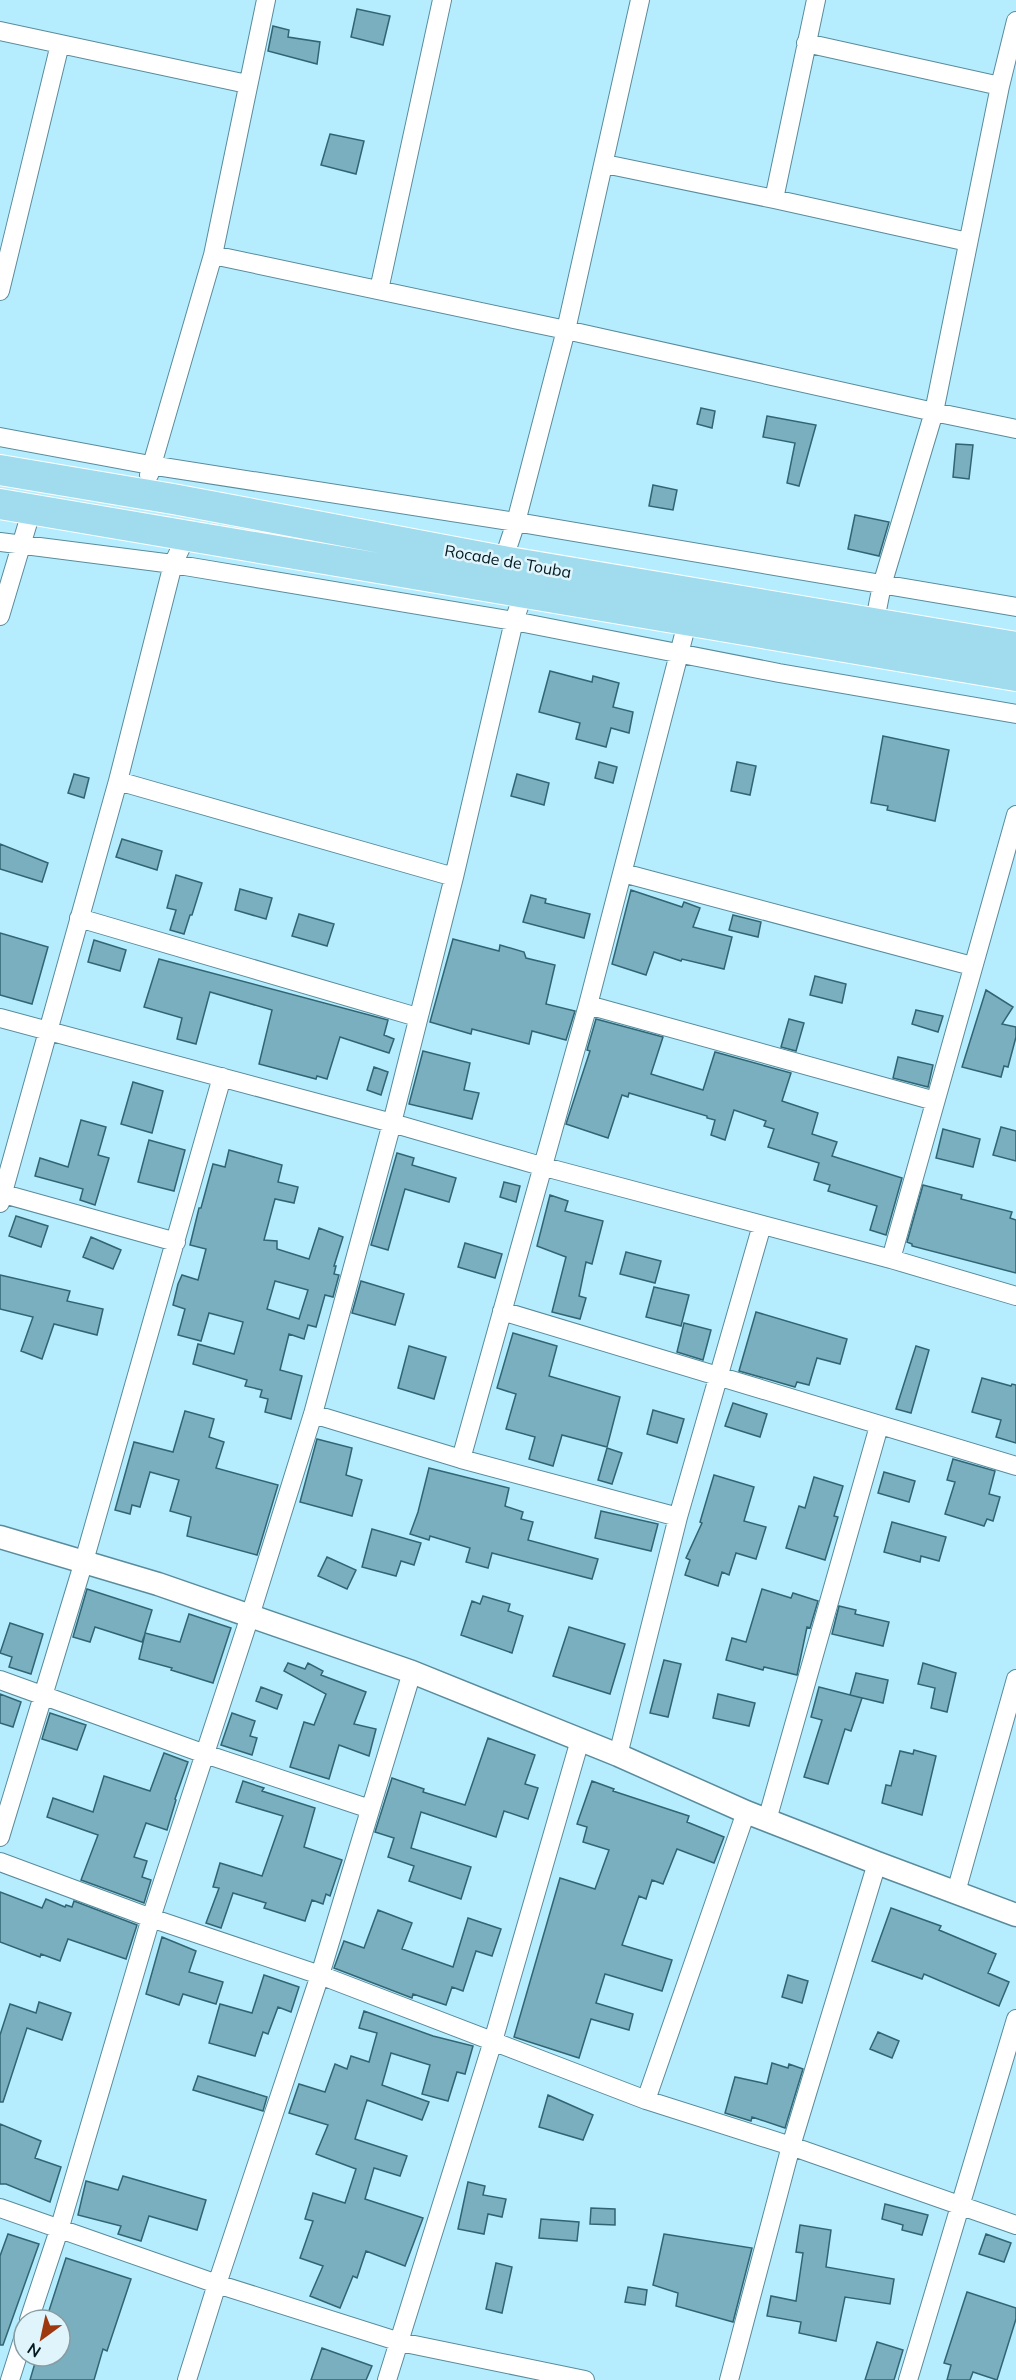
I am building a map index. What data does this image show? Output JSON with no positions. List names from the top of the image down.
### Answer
{
  "streets": {
    "main road": ["Rocade de Touba"]
  },
  "north": "bottom left"
}
